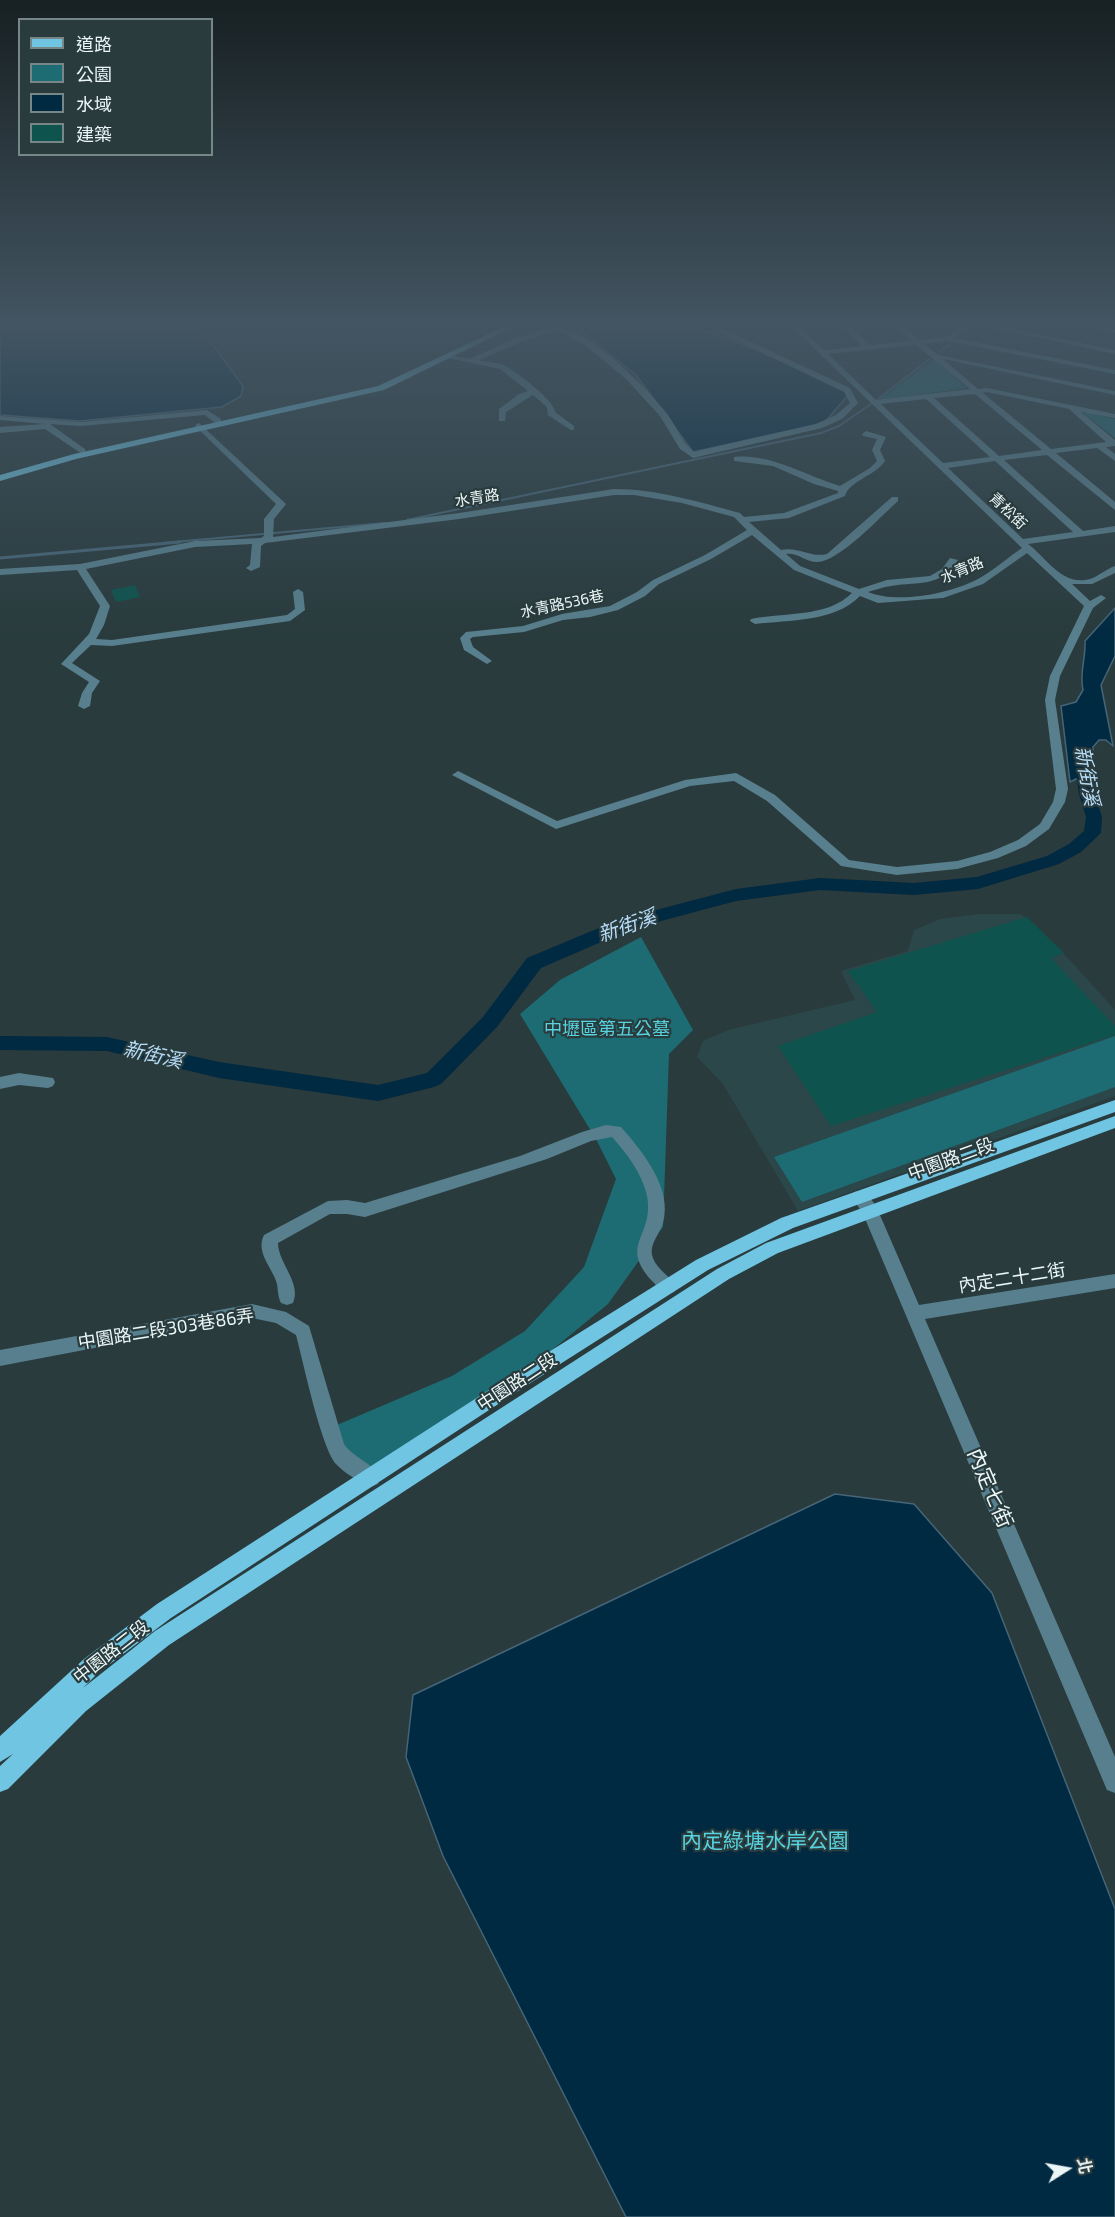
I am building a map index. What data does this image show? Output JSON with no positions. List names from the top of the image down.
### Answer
{
  "streets": {
    "main road": ["中園路二段"],
    "street": [
      "水青路",
      "青松街",
      "水青路536巷",
      "內定二十二街",
      "中園路二段303巷86弄",
      "內定七街"
    ]
  },
  "crossings": [
    ["水青路", "青松街"],
    ["水青路", "水青路536巷"],
    ["中園路二段", "中園路二段303巷86弄"],
    ["中園路二段", "內定七街"],
    ["內定二十二街", "內定七街"]
  ],
  "water": ["新街溪"],
  "parks": ["中壢區第五公墓", "內定綠塘水岸公園"],
  "legend": [
    "道路",
    "公園",
    "水域",
    "建築"
  ],
  "north": "right"
}
